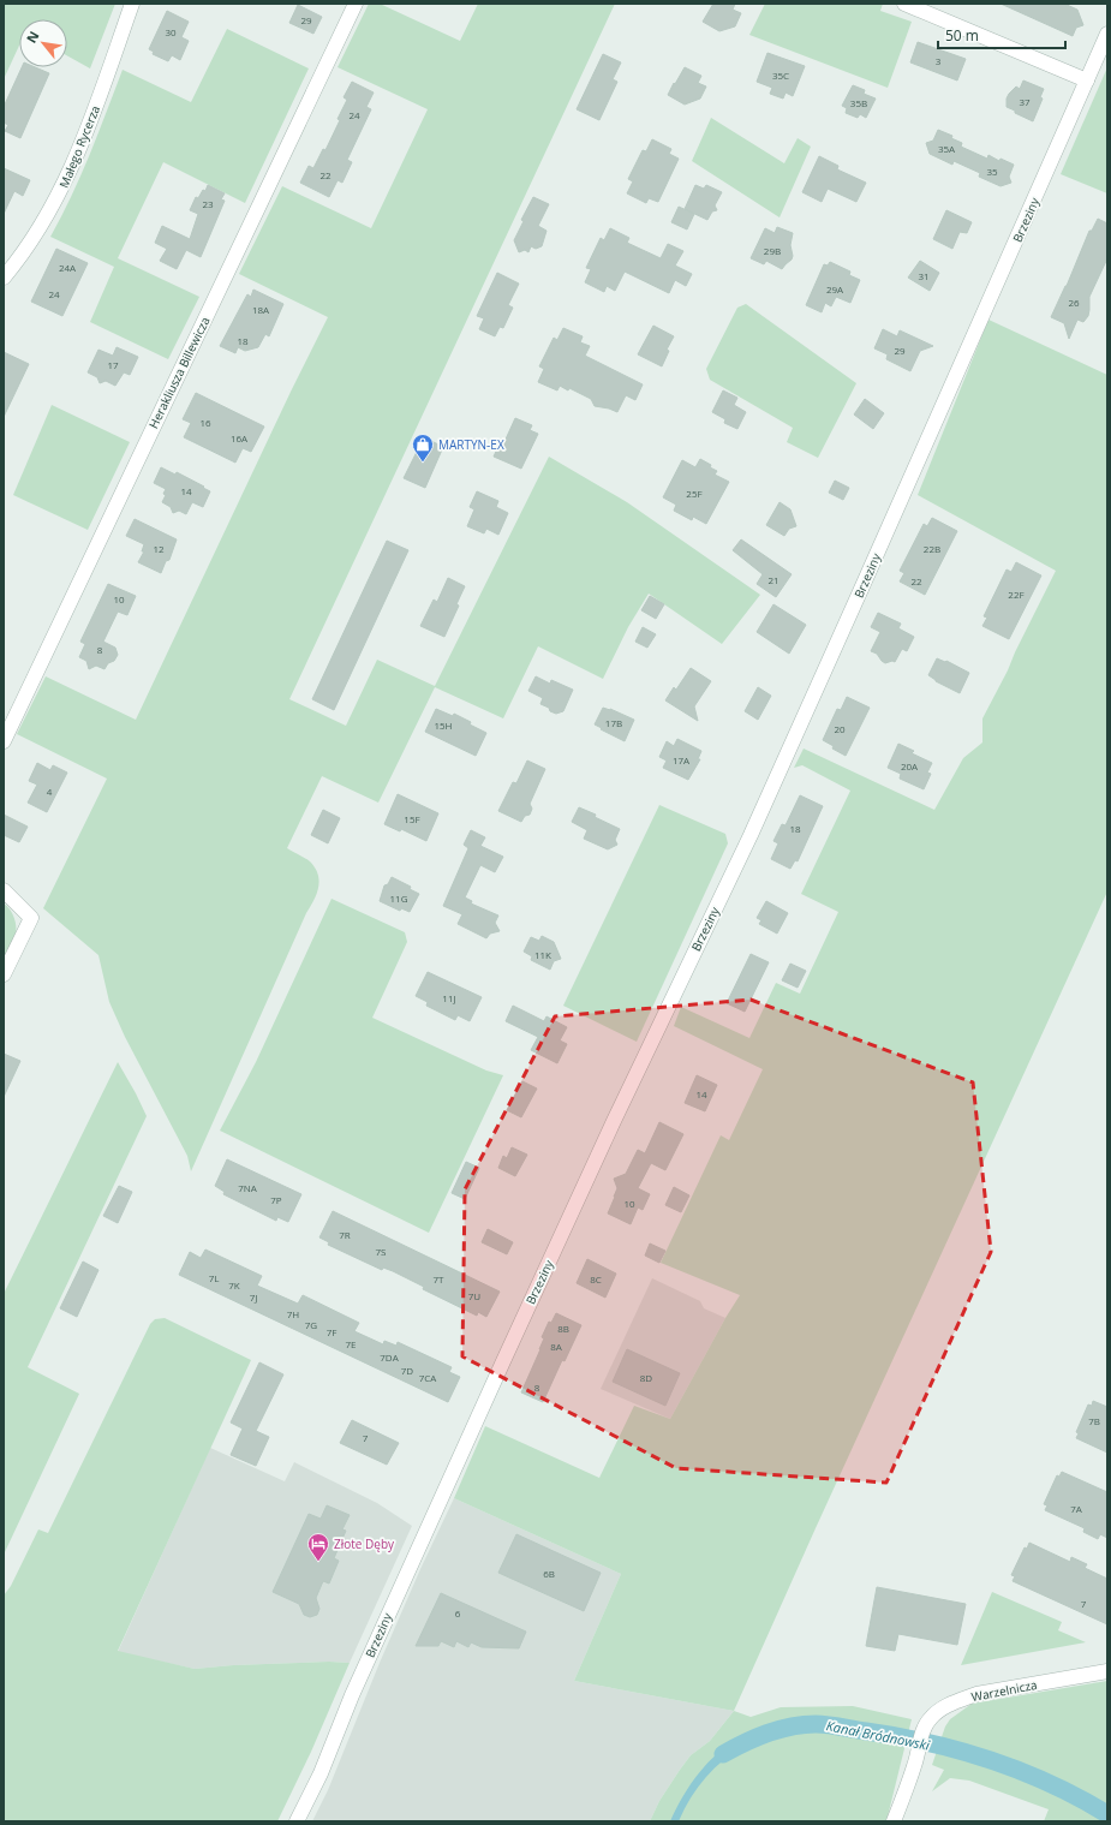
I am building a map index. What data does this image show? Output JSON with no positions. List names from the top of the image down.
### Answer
{
  "streets": {
    "street": [
      "Małego Rycerza",
      "Brzeziny",
      "Herakliusza Billewicza",
      "Warzelnicza"
    ]
  },
  "water": ["Kanał Bródnowski"],
  "places": {
    "shop": ["MARTYN-EX"],
    "hotel": ["Złote Dęby"]
  },
  "house_numbers": [
    "29",
    "30",
    "3",
    "35C",
    "37",
    "35B",
    "24",
    "35A",
    "35",
    "22",
    "23",
    "29B",
    "24A",
    "31",
    "29A",
    "24",
    "26",
    "18A",
    "18",
    "29",
    "17",
    "16",
    "16A",
    "14",
    "25F",
    "12",
    "22B",
    "21",
    "22",
    "22F",
    "10",
    "8",
    "17B",
    "15H",
    "20",
    "17A",
    "20A",
    "4",
    "15F",
    "18",
    "11G",
    "11K",
    "11J",
    "14",
    "7NA",
    "7P",
    "10",
    "7R",
    "7S",
    "7L",
    "7T",
    "8C",
    "7K",
    "7U",
    "7J",
    "7H",
    "7G",
    "8B",
    "7F",
    "7E",
    "8A",
    "7DA",
    "7D",
    "7CA",
    "8D",
    "8",
    "7B",
    "7",
    "7A",
    "6B",
    "7",
    "6"
  ],
  "scale_bar": "50 m",
  "north": "top left"
}
